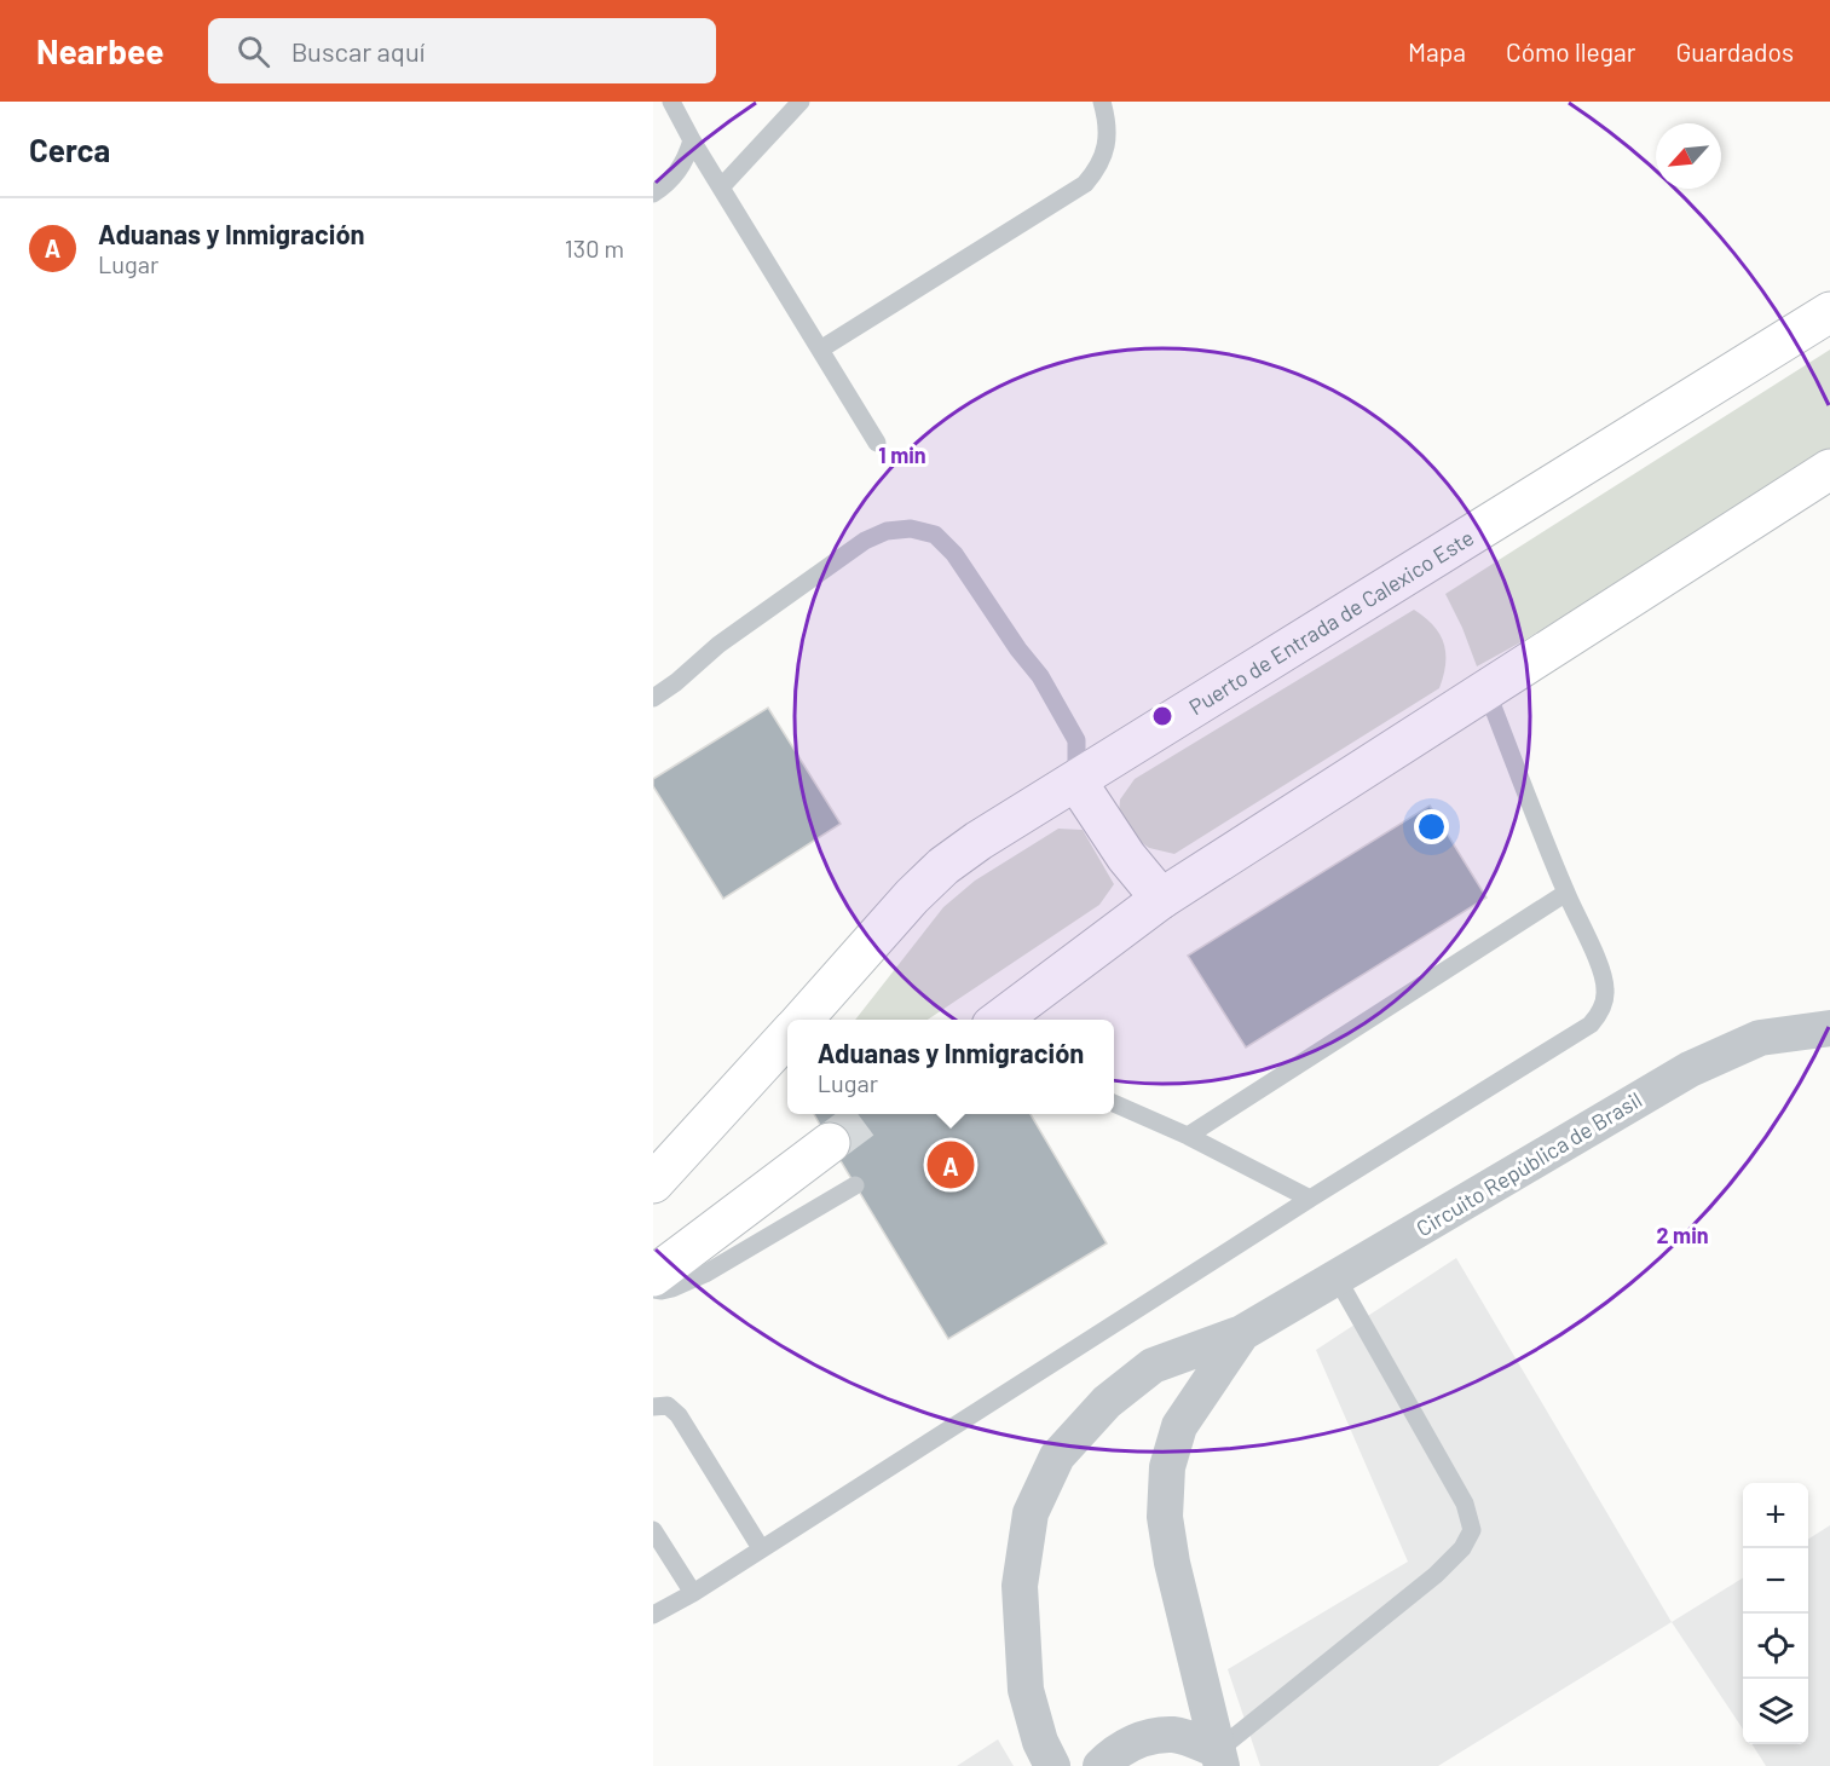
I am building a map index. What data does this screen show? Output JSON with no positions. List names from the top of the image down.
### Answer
{
  "streets": {
    "main road": ["Puerto de Entrada de Calexico Este"],
    "street": ["Circuito República de Brasil"]
  },
  "north": "bottom left",
  "page": {
    "header": "Nearbee",
    "search": "Buscar aquí",
    "nav": ["Mapa", "Cómo llegar", "Guardados"],
    "heading": "Cerca",
    "list": [
      {
        "mark": "A",
        "name": "Aduanas y Inmigración",
        "note": "Lugar",
        "value": "130 m"
      }
    ],
    "popup": ["Aduanas y Inmigración", "Lugar"],
    "pins": "A",
    "map_buttons": ["+", "−"]
  },
  "rings": ["1 min", "2 min"]
}
